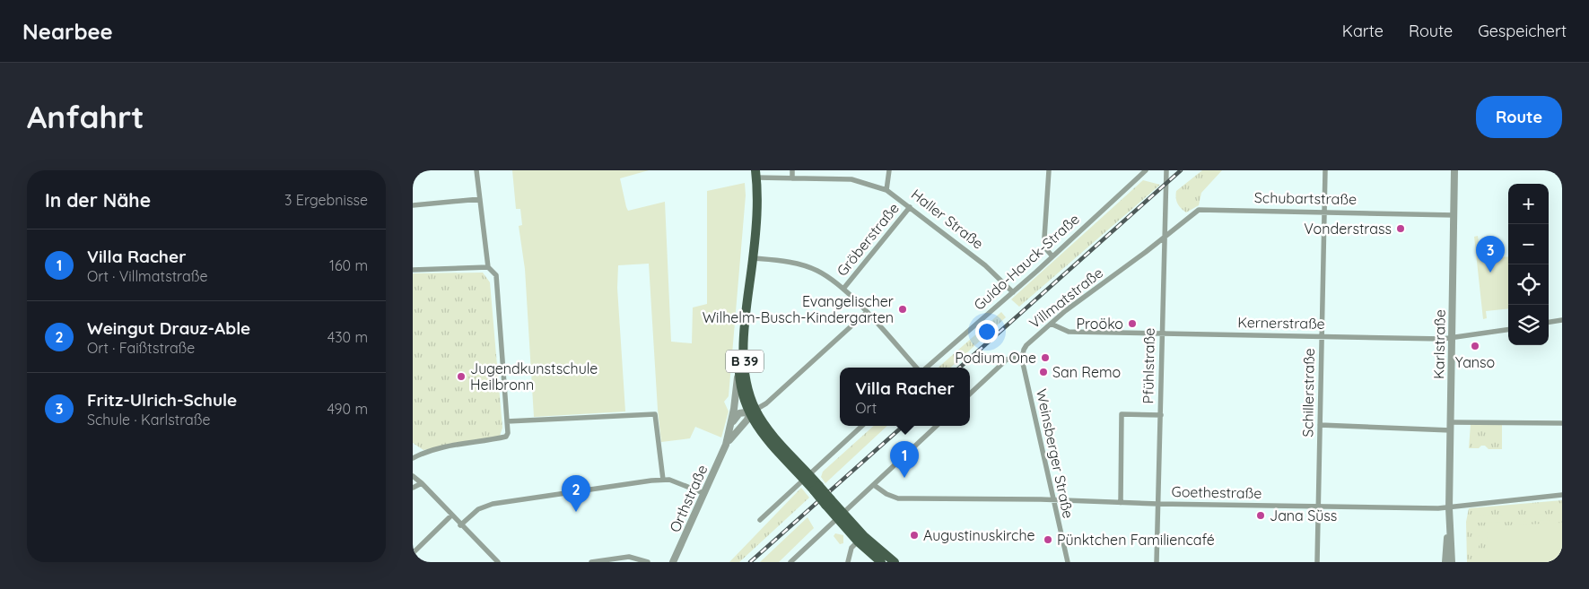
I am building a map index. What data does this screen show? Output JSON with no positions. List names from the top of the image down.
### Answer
{
  "streets": {
    "main road": ["B 39"],
    "street": [
      "Schubartstraße",
      "Haller Straße",
      "Gröberstraße",
      "Guido-Hauck-Straße",
      "Villmatstraße",
      "Kernerstraße",
      "Karlstraße",
      "Pfühlstraße",
      "Schillerstraße",
      "Weinsberger Straße",
      "Goethestraße",
      "Orthstraße"
    ]
  },
  "crossings": [
    ["Schubartstraße", "Villmatstraße"],
    ["Schubartstraße", "Karlstraße"],
    ["Schubartstraße", "Pfühlstraße"],
    ["Schubartstraße", "Schillerstraße"],
    ["Haller Straße", "Gröberstraße"],
    ["Haller Straße", "Guido-Hauck-Straße"],
    ["Haller Straße", "B 39"],
    ["Villmatstraße", "Kernerstraße"],
    ["Villmatstraße", "Pfühlstraße"],
    ["Villmatstraße", "Weinsberger Straße"],
    ["Kernerstraße", "Karlstraße"],
    ["Kernerstraße", "Pfühlstraße"],
    ["Kernerstraße", "Schillerstraße"],
    ["Karlstraße", "Goethestraße"],
    ["B 39", "Orthstraße"],
    ["Pfühlstraße", "Goethestraße"],
    ["Schillerstraße", "Goethestraße"],
    ["Weinsberger Straße", "Goethestraße"]
  ],
  "places": [
    "Vonderstrass",
    "Evangelischer Wilhelm-Busch-Kindergarten",
    "Proöko",
    "Yanso",
    "Podium One",
    "San Remo",
    "Jugendkunstschule Heilbronn",
    "Jana Süss",
    "Augustinuskirche",
    "Pünktchen Familiencafé"
  ],
  "page": {
    "header": "Nearbee",
    "nav": ["Karte", "Route", "Gespeichert"],
    "buttons": "Route",
    "title": "Anfahrt",
    "heading": ["In der Nähe", "3 Ergebnisse"],
    "map_buttons": ["+", "−"],
    "list": [
      {
        "mark": "1",
        "name": "Villa Racher",
        "note": "Ort · Villmatstraße",
        "value": "160 m"
      },
      {
        "mark": "2",
        "name": "Weingut Drauz-Able",
        "note": "Ort · Faißtstraße",
        "value": "430 m"
      },
      {
        "mark": "3",
        "name": "Fritz-Ulrich-Schule",
        "note": "Schule · Karlstraße",
        "value": "490 m"
      }
    ],
    "pins": ["3", "1", "2"],
    "popup": ["Villa Racher", "Ort"]
  }
}
